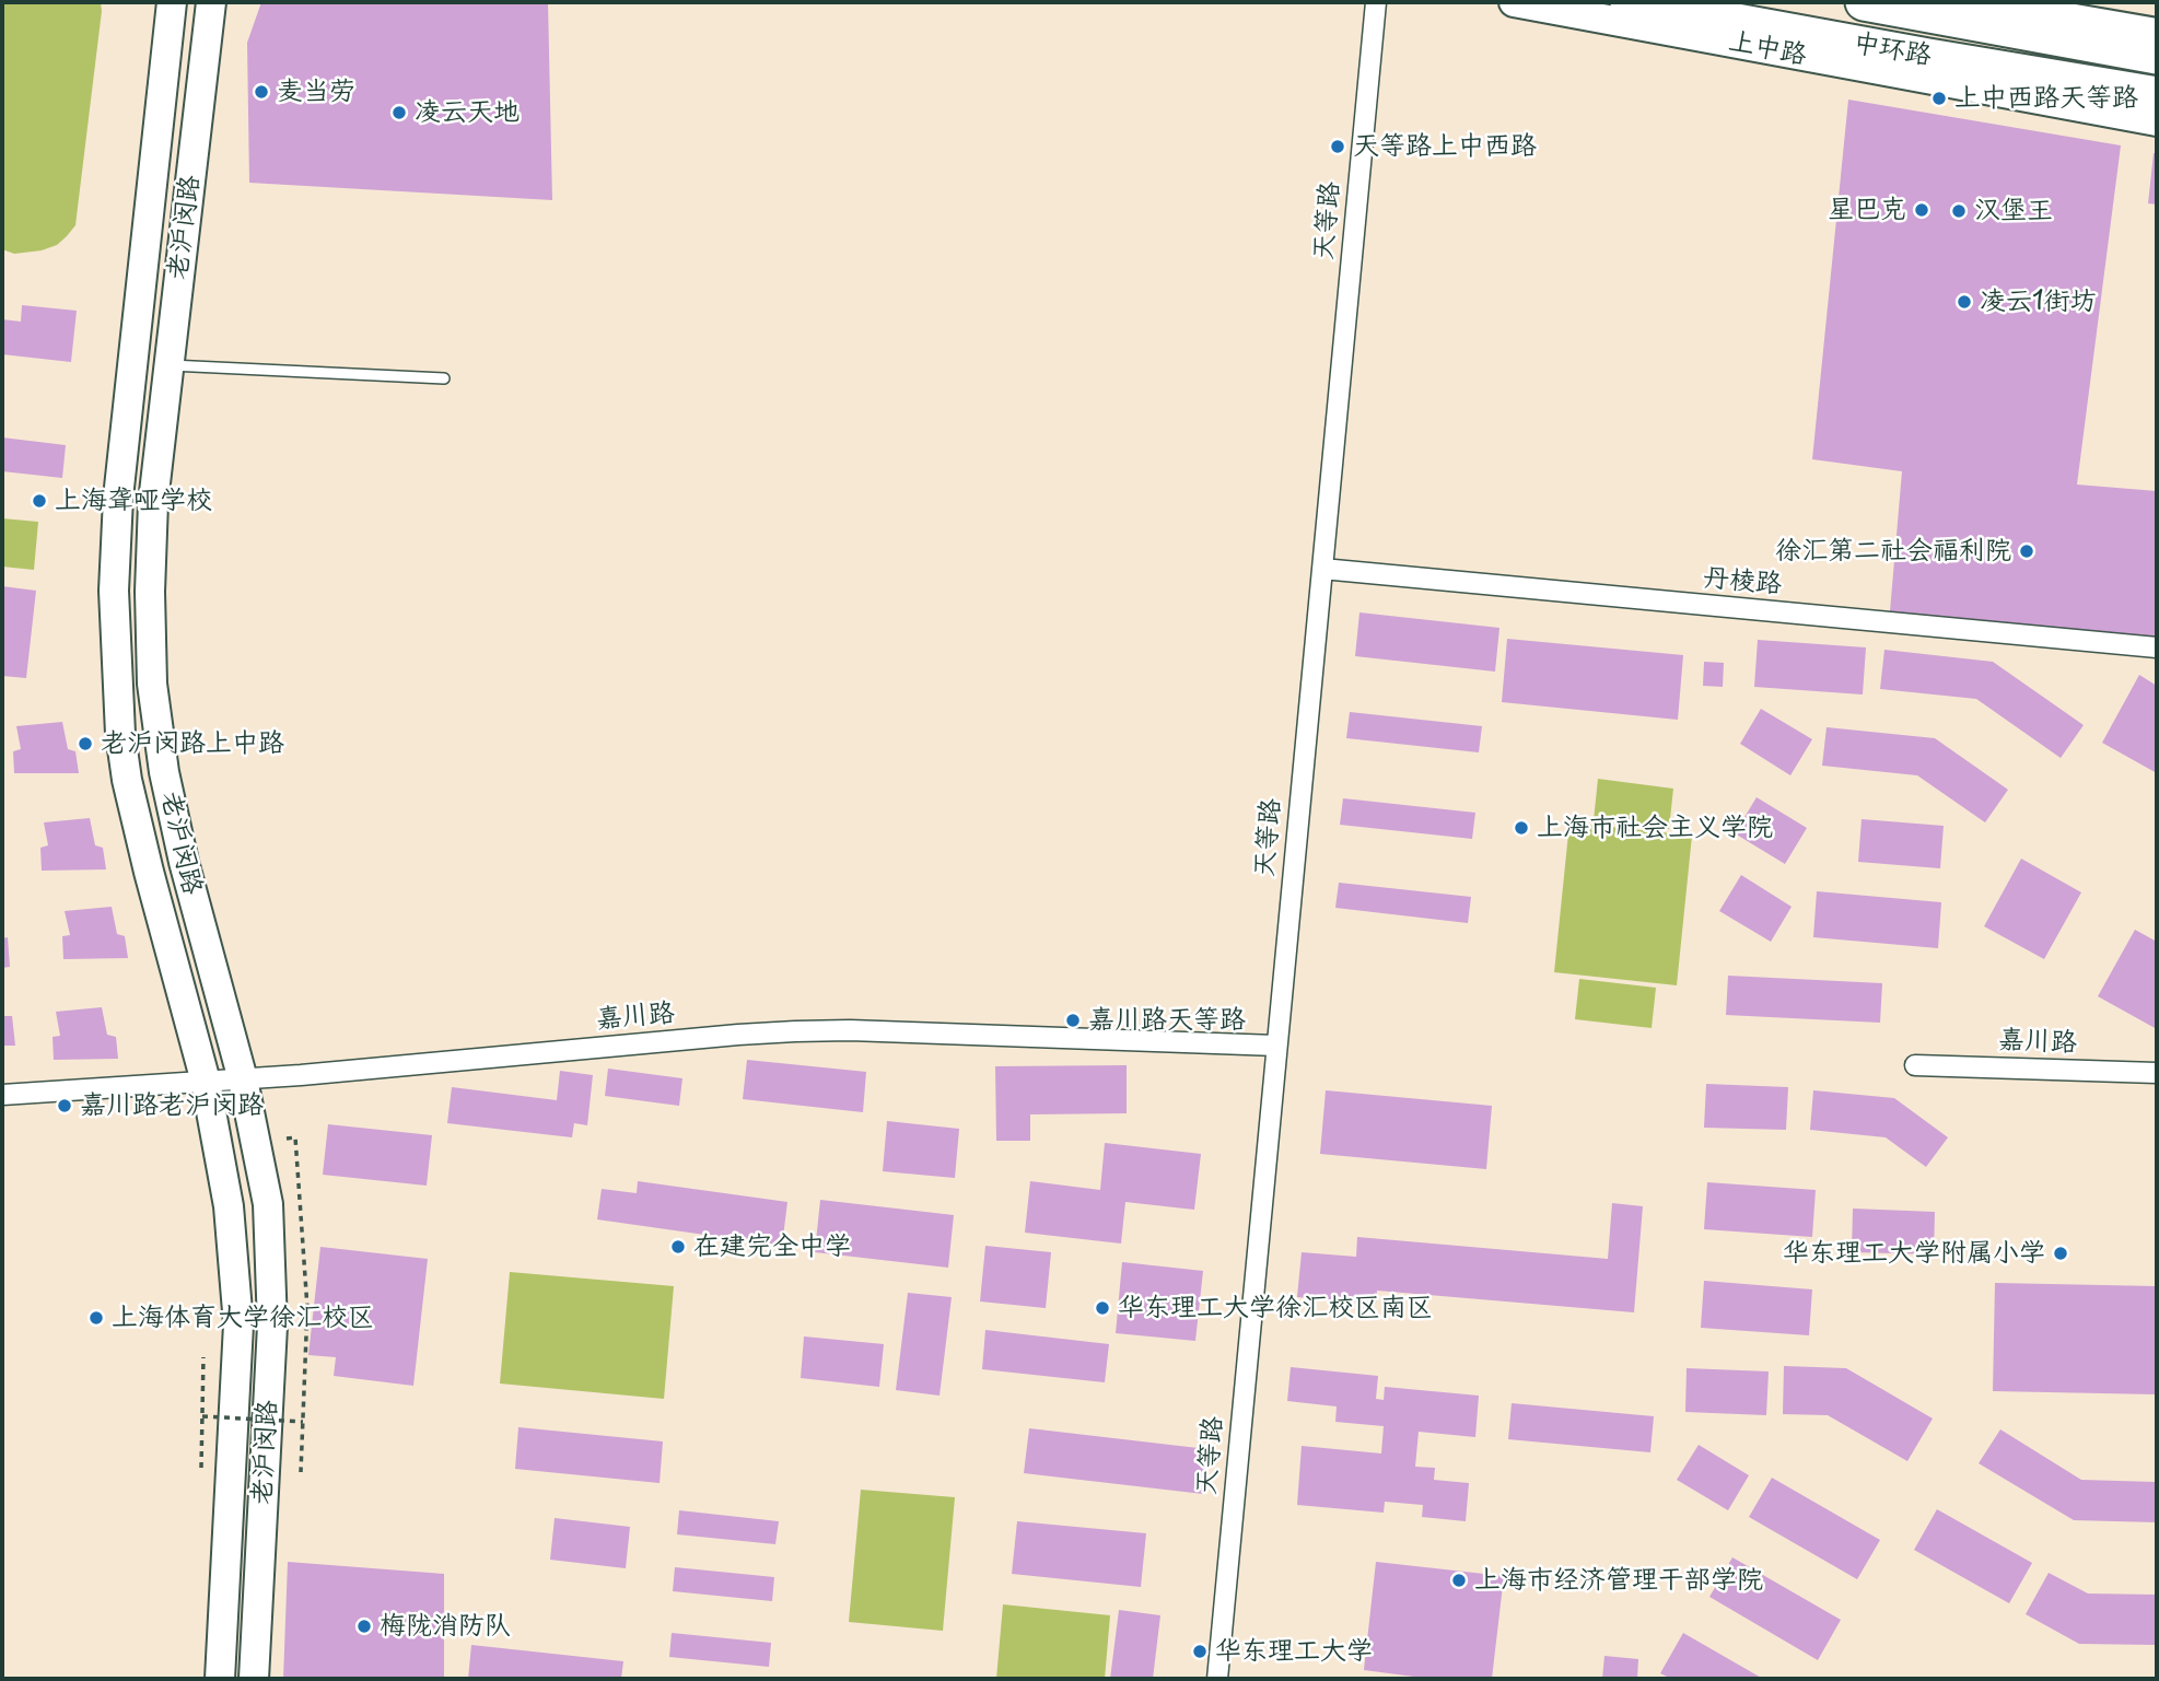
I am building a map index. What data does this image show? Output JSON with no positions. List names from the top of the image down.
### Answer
{
  "streets": {
    "highway": ["中环路"],
    "main road": ["上中路", "老沪闵路"],
    "street": ["天等路", "丹棱路", "嘉川路"]
  },
  "crossings": [
    ["天等路", "丹棱路"],
    ["天等路", "嘉川路"],
    ["老沪闵路", "嘉川路"]
  ],
  "places": [
    "麦当劳",
    "上中西路天等路",
    "凌云天地",
    "天等路上中西路",
    "星巴克",
    "汉堡王",
    "凌云1街坊",
    "上海聋哑学校",
    "徐汇第二社会福利院",
    "老沪闵路上中路",
    "上海市社会主义学院",
    "嘉川路天等路",
    "嘉川路老沪闵路",
    "在建完全中学",
    "华东理工大学附属小学",
    "华东理工大学徐汇校区南区",
    "上海体育大学徐汇校区",
    "上海市经济管理干部学院",
    "梅陇消防队",
    "华东理工大学"
  ]
}
